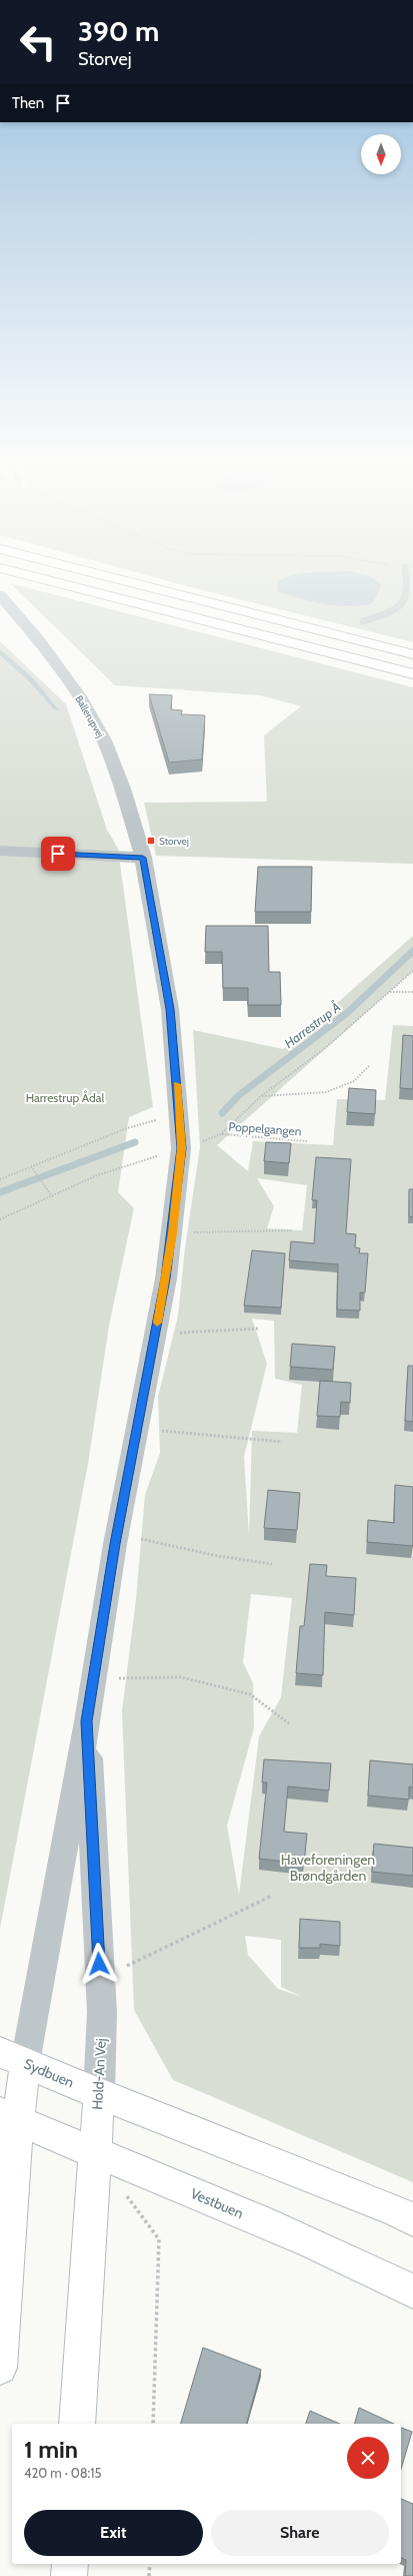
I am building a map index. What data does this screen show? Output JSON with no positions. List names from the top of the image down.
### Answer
{
  "streets": {
    "main road": ["Sydbuen", "Hold-An Vej", "Vestbuen"],
    "street": ["Ballerupvej"],
    "path": ["Poppelgangen"]
  },
  "crossings": [
    ["Ballerupvej", "Hold-An Vej"],
    ["Sydbuen", "Hold-An Vej"],
    ["Hold-An Vej", "Vestbuen"]
  ],
  "water": ["Harrestrup Å"],
  "parks": ["Harrestrup Ådal", "Haveforeningen Brøndgården"],
  "places": {
    "transit": ["Storvej"]
  },
  "north": "bottom",
  "page": {
    "turn": ["390 m", "Storvej"],
    "then": "Then",
    "heading": ["1 min", "420 m · 08:15"],
    "buttons": ["Exit", "Share"]
  }
}
